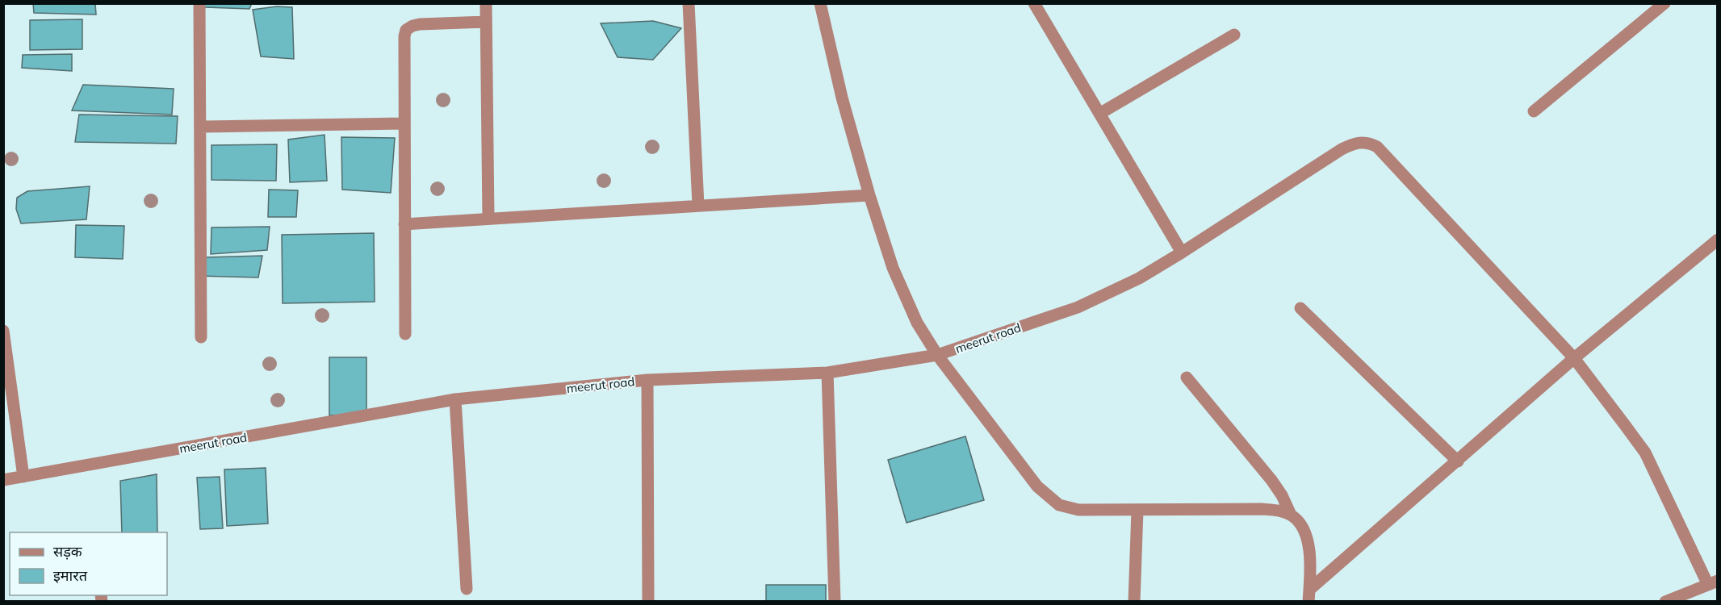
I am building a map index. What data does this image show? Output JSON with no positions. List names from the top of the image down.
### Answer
{
  "streets": {
    "street": ["meerut road"]
  },
  "legend": ["सड़क", "इमारत"]
}
